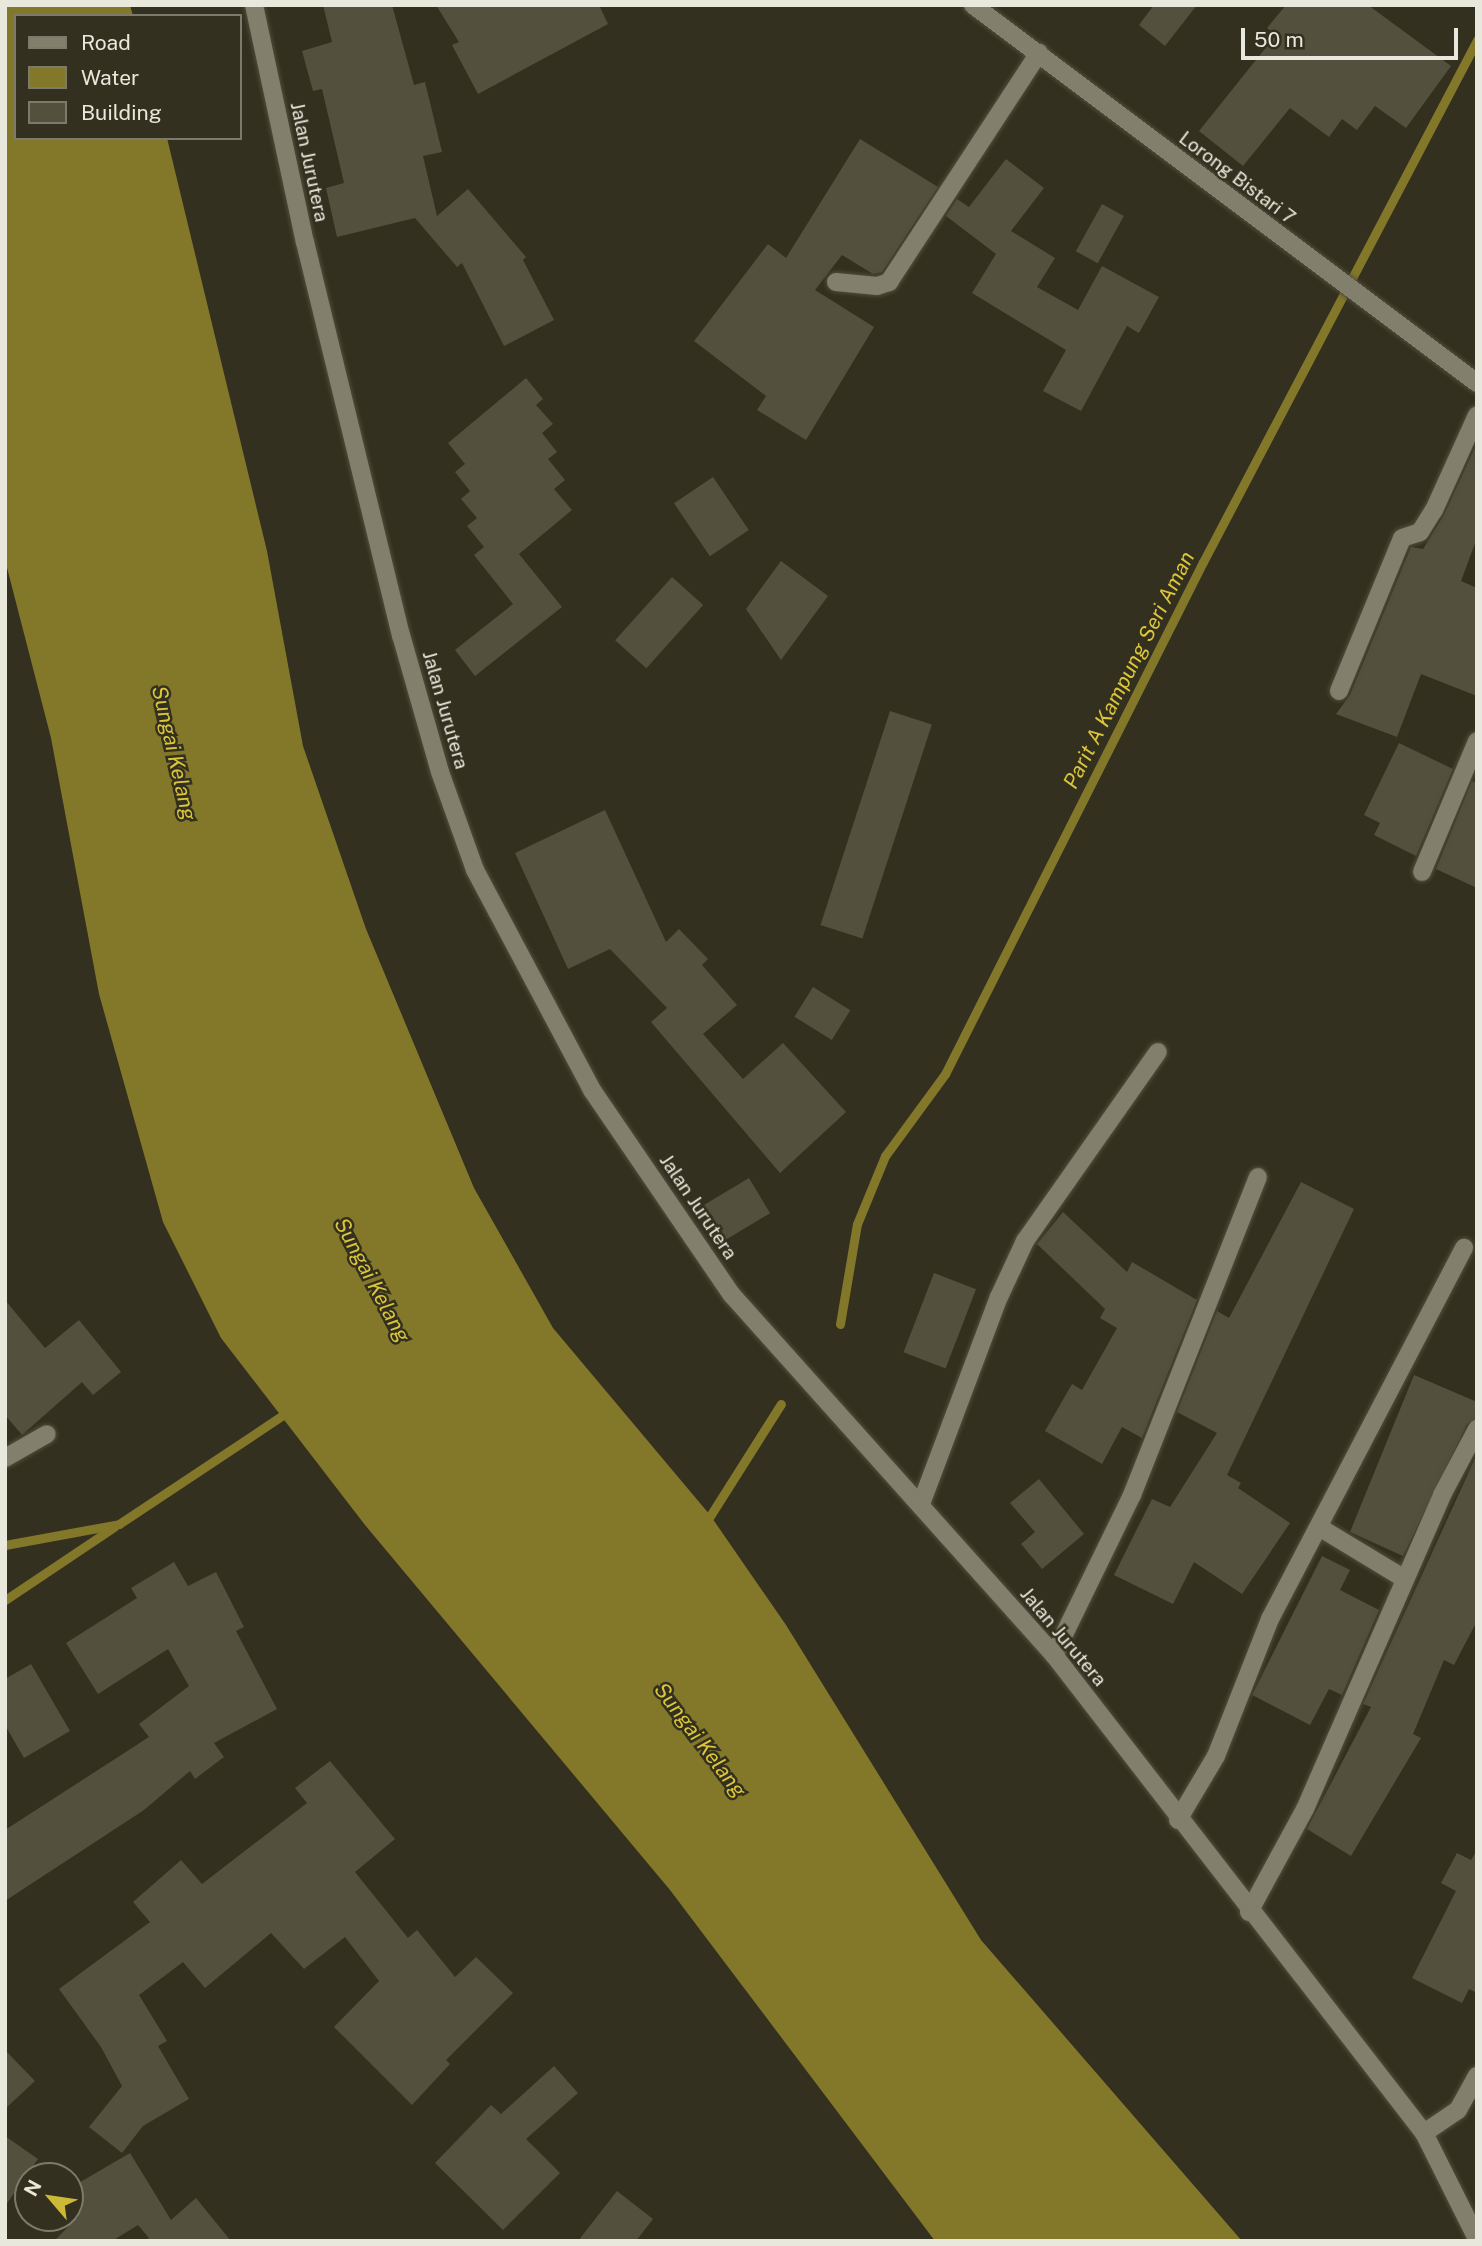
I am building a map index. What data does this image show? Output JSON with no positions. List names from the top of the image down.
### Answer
{
  "streets": {
    "street": ["Jalan Jurutera", "Lorong Bistari 7"]
  },
  "water": ["Parit A Kampung Seri Aman", "Sungai Kelang"],
  "legend": ["Road", "Water", "Building"],
  "scale_bar": "50 m",
  "north": "top left"
}
